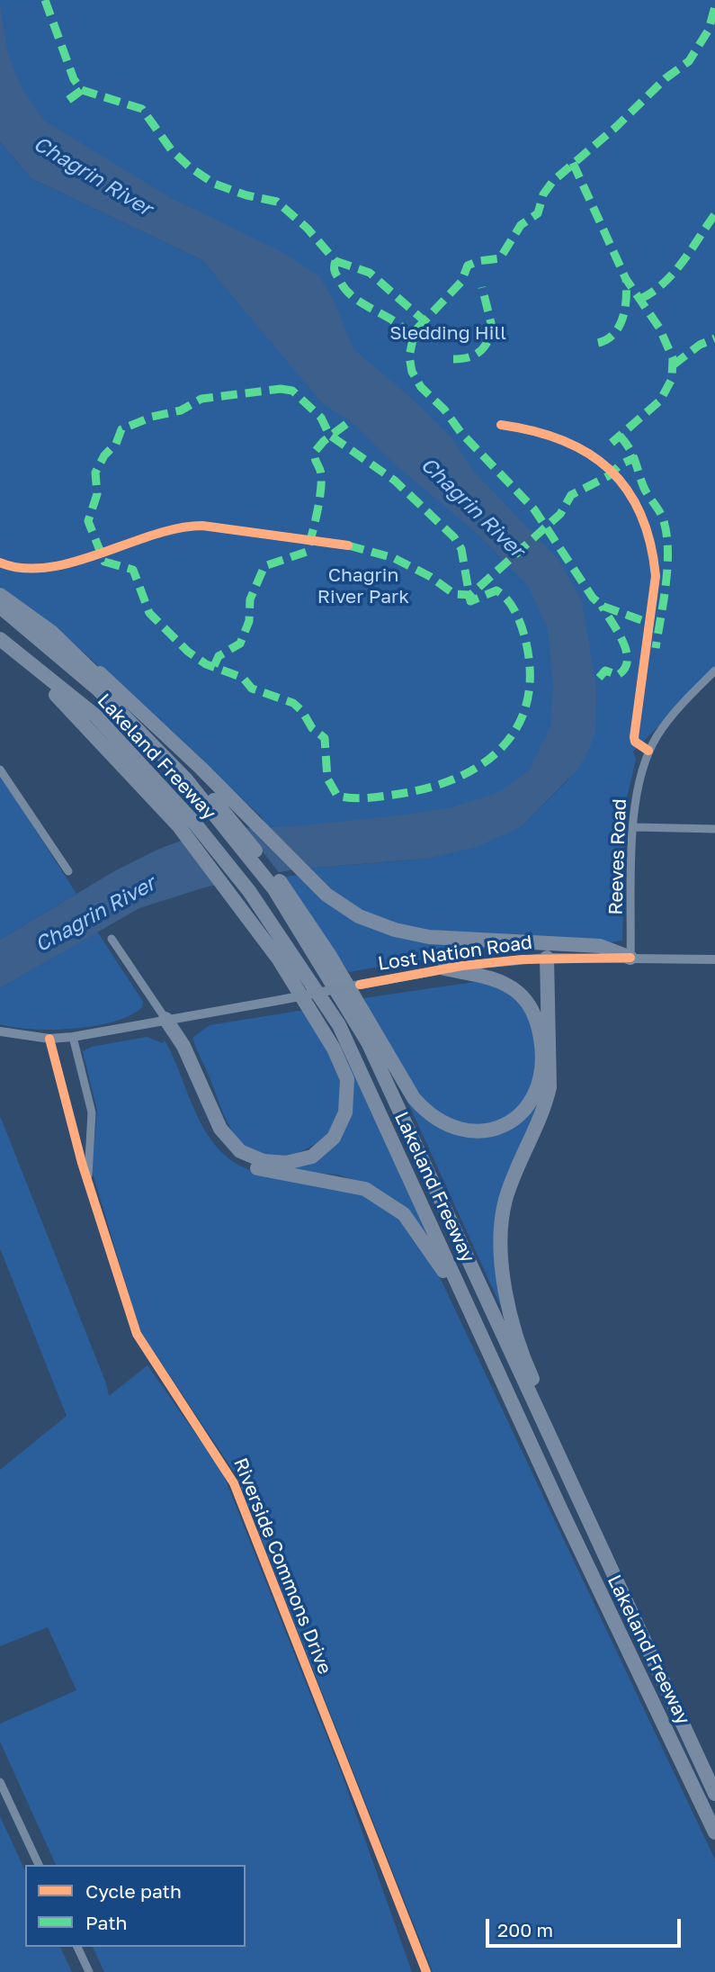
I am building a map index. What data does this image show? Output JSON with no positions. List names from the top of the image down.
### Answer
{
  "streets": {
    "highway": ["Lakeland Freeway"],
    "street": ["Reeves Road", "Lost Nation Road", "Riverside Commons Drive"]
  },
  "crossings": [
    ["Reeves Road", "Lost Nation Road"],
    ["Lost Nation Road", "Riverside Commons Drive"]
  ],
  "water": ["Chagrin River"],
  "parks": ["Sledding Hill", "Chagrin River Park"],
  "legend": ["Cycle path", "Path"],
  "scale_bar": "200 m"
}
